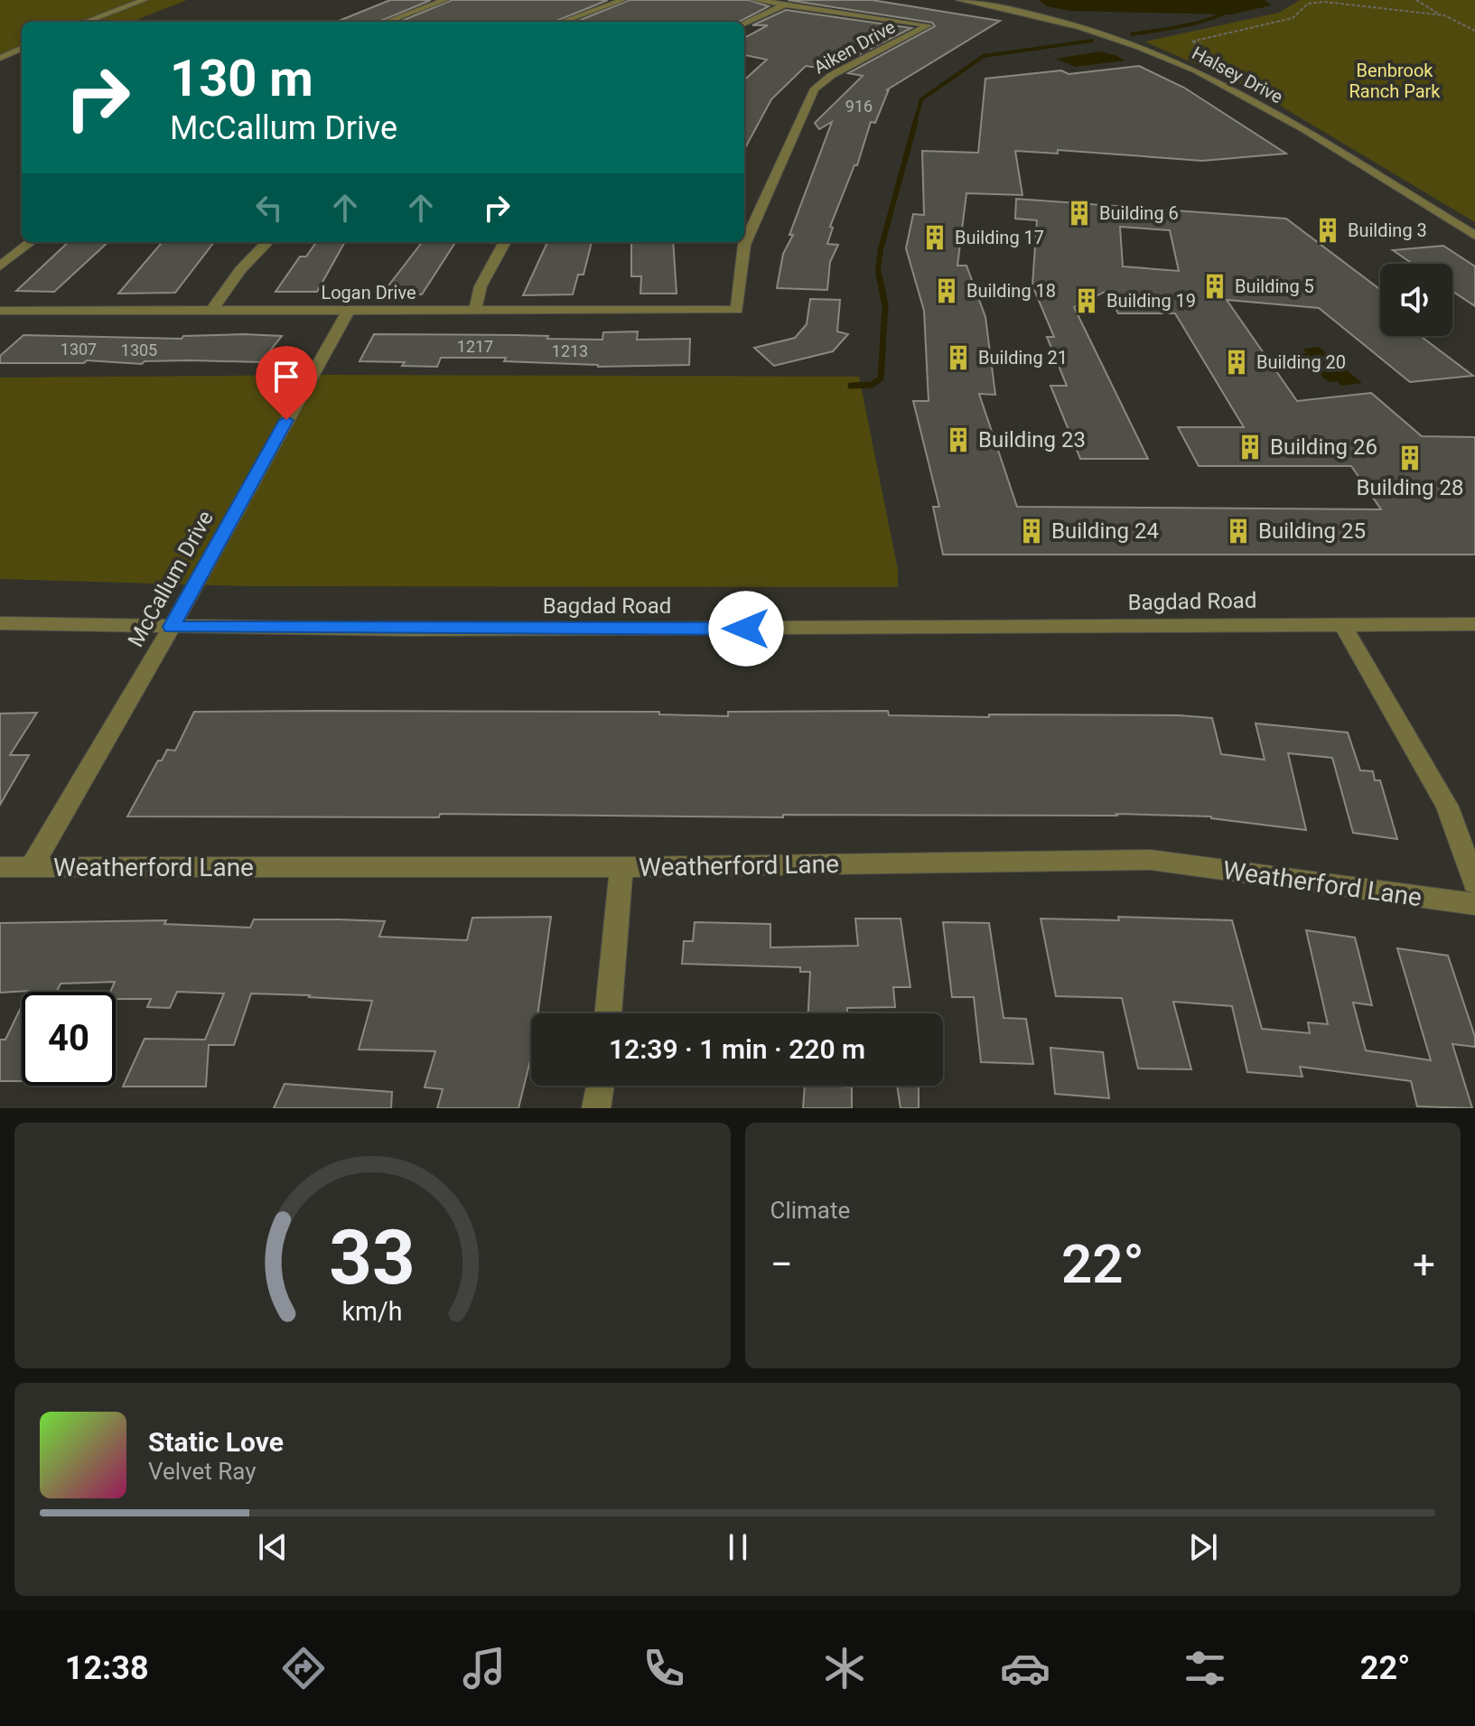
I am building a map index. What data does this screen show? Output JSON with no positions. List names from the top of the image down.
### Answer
{
  "streets": {
    "street": [
      "Aiken Drive",
      "Halsey Drive",
      "Logan Drive",
      "McCallum Drive",
      "Bagdad Road",
      "Weatherford Lane"
    ]
  },
  "crossings": [
    ["Aiken Drive", "Logan Drive"],
    ["Logan Drive", "McCallum Drive"],
    ["McCallum Drive", "Bagdad Road"],
    ["McCallum Drive", "Weatherford Lane"]
  ],
  "parks": ["Benbrook Ranch Park"],
  "places": {
    "building": [
      "Building 6",
      "Building 3",
      "Building 17",
      "Building 5",
      "Building 18",
      "Building 19",
      "Building 21",
      "Building 20",
      "Building 23",
      "Building 26",
      "Building 28",
      "Building 24",
      "Building 25"
    ]
  },
  "house_numbers": [
    "916",
    "1217",
    "1307",
    "1305",
    "1213"
  ],
  "page": {
    "turn": ["130 m", "McCallum Drive"],
    "limit": "40",
    "trip": "12:39 · 1 min · 220 m",
    "tile": "Climate",
    "heat": ["−", "22°", "+"],
    "song": ["Static Love", "Velvet Ray"],
    "tabs": ["12:38", "22°"],
    "gauge": ["33", "km/h"]
  }
}
